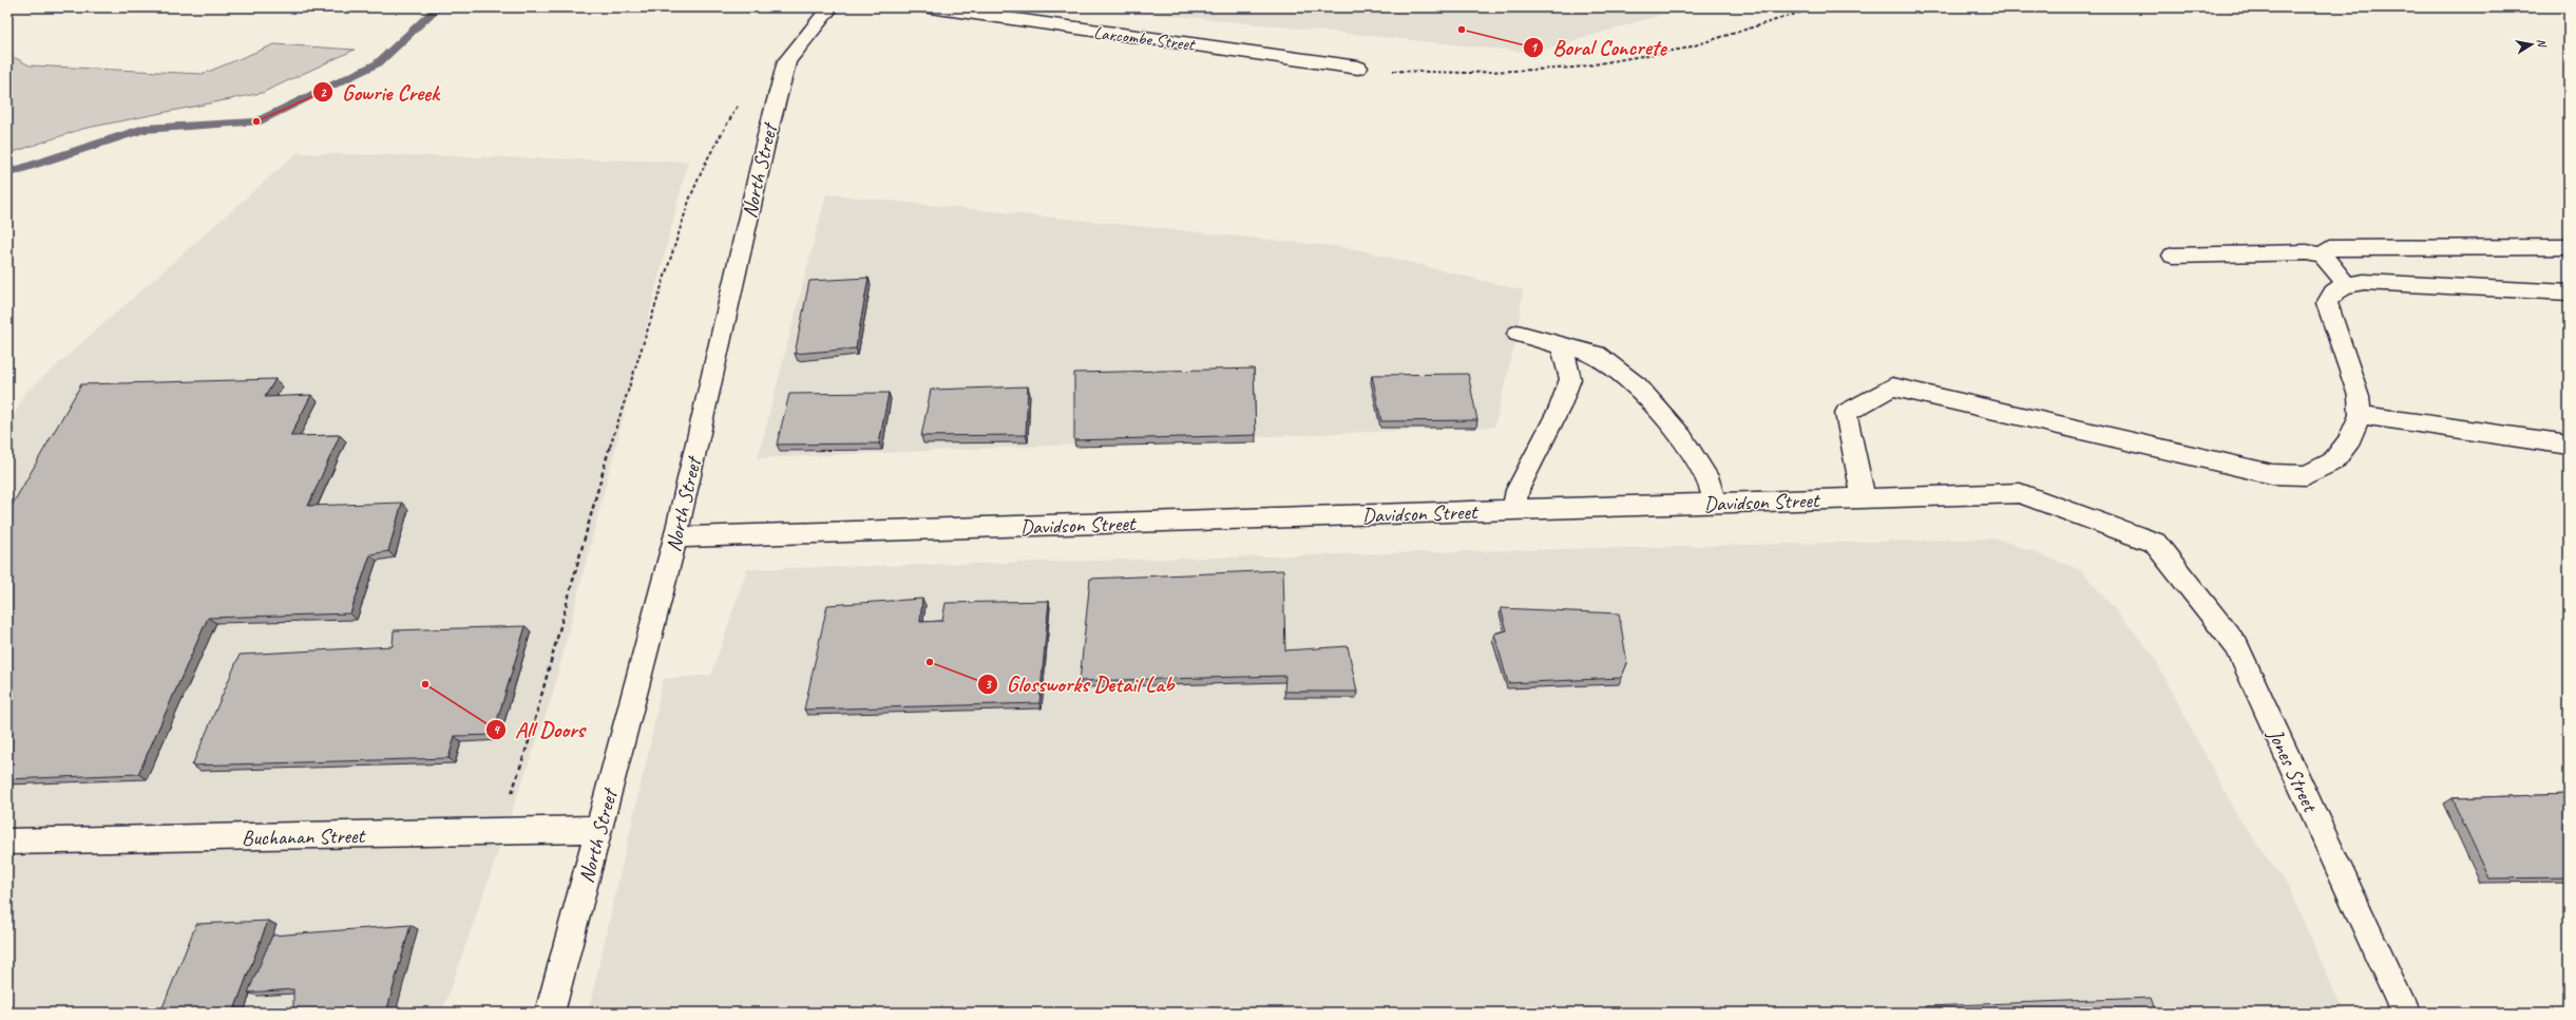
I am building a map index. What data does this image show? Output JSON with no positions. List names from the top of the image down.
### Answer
{
  "streets": {
    "street": [
      "Larcombe Street",
      "North Street",
      "Davidson Street",
      "Jones Street",
      "Buchanan Street"
    ]
  },
  "crossings": [
    ["North Street", "Davidson Street"],
    ["North Street", "Buchanan Street"],
    ["Davidson Street", "Jones Street"]
  ],
  "places": [
    "Boral Concrete",
    "Gowrie Creek",
    "Glossworks Detail Lab",
    "All Doors"
  ],
  "north": "right"
}
